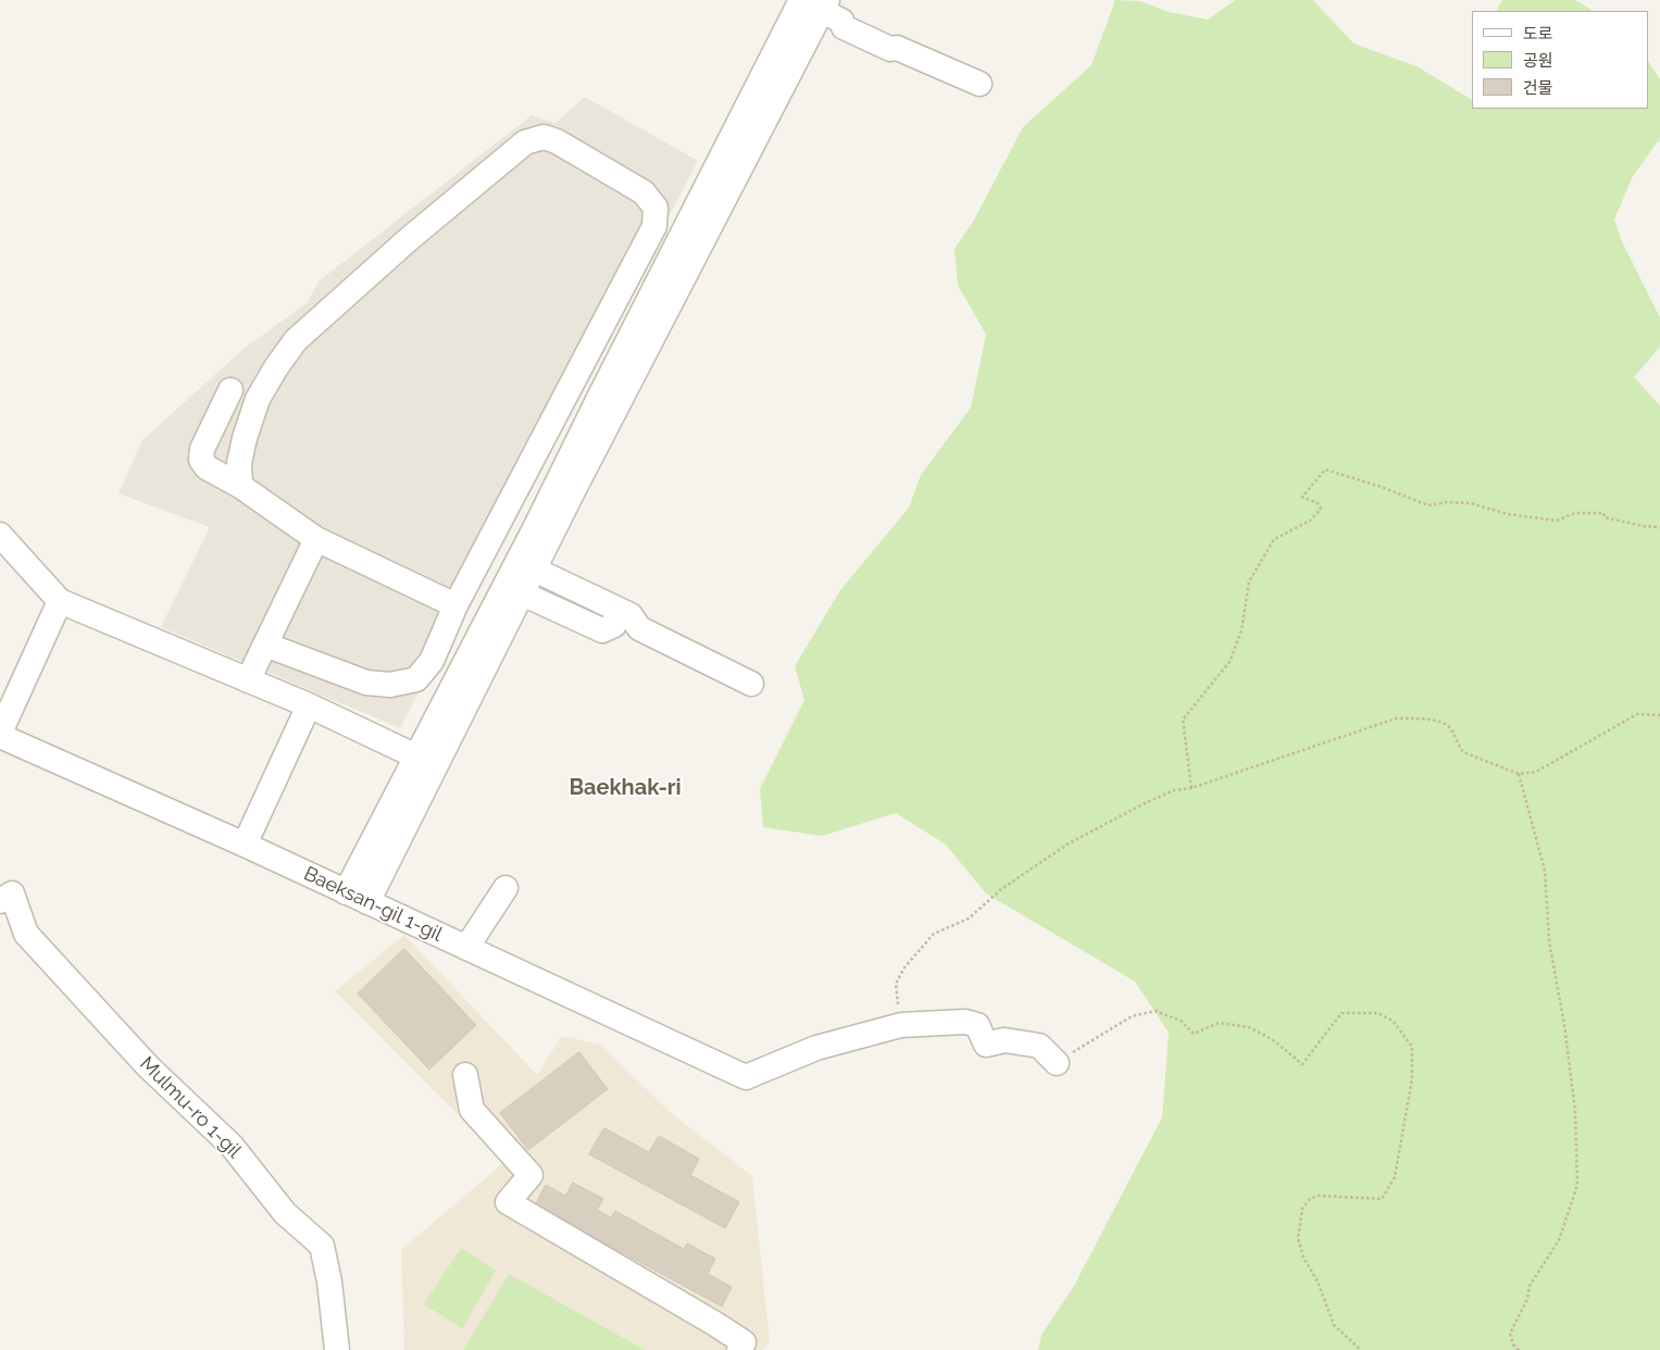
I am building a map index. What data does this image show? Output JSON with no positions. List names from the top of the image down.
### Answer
{
  "streets": {
    "street": ["Baeksan-gil 1-gil", "Mulmu-ro 1-gil"]
  },
  "districts": ["Baekhak-ri"],
  "legend": ["도로", "공원", "건물"]
}
